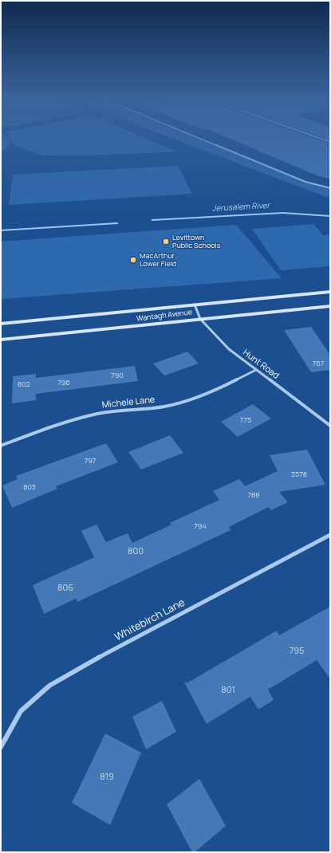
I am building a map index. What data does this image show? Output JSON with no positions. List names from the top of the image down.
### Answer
{
  "streets": {
    "main road": ["Wantagh Avenue"],
    "street": ["Hunt Road", "Michele Lane", "Whitebirch Lane"]
  },
  "crossings": [
    ["Wantagh Avenue", "Hunt Road"],
    ["Hunt Road", "Michele Lane"]
  ],
  "water": ["Jerusalem River"],
  "places": ["Levittown Public Schools", "MacArthur Lower Field"],
  "house_numbers": [
    "767",
    "790",
    "796",
    "802",
    "775",
    "797",
    "3578",
    "803",
    "788",
    "794",
    "800",
    "806",
    "795",
    "801",
    "819"
  ]
}
